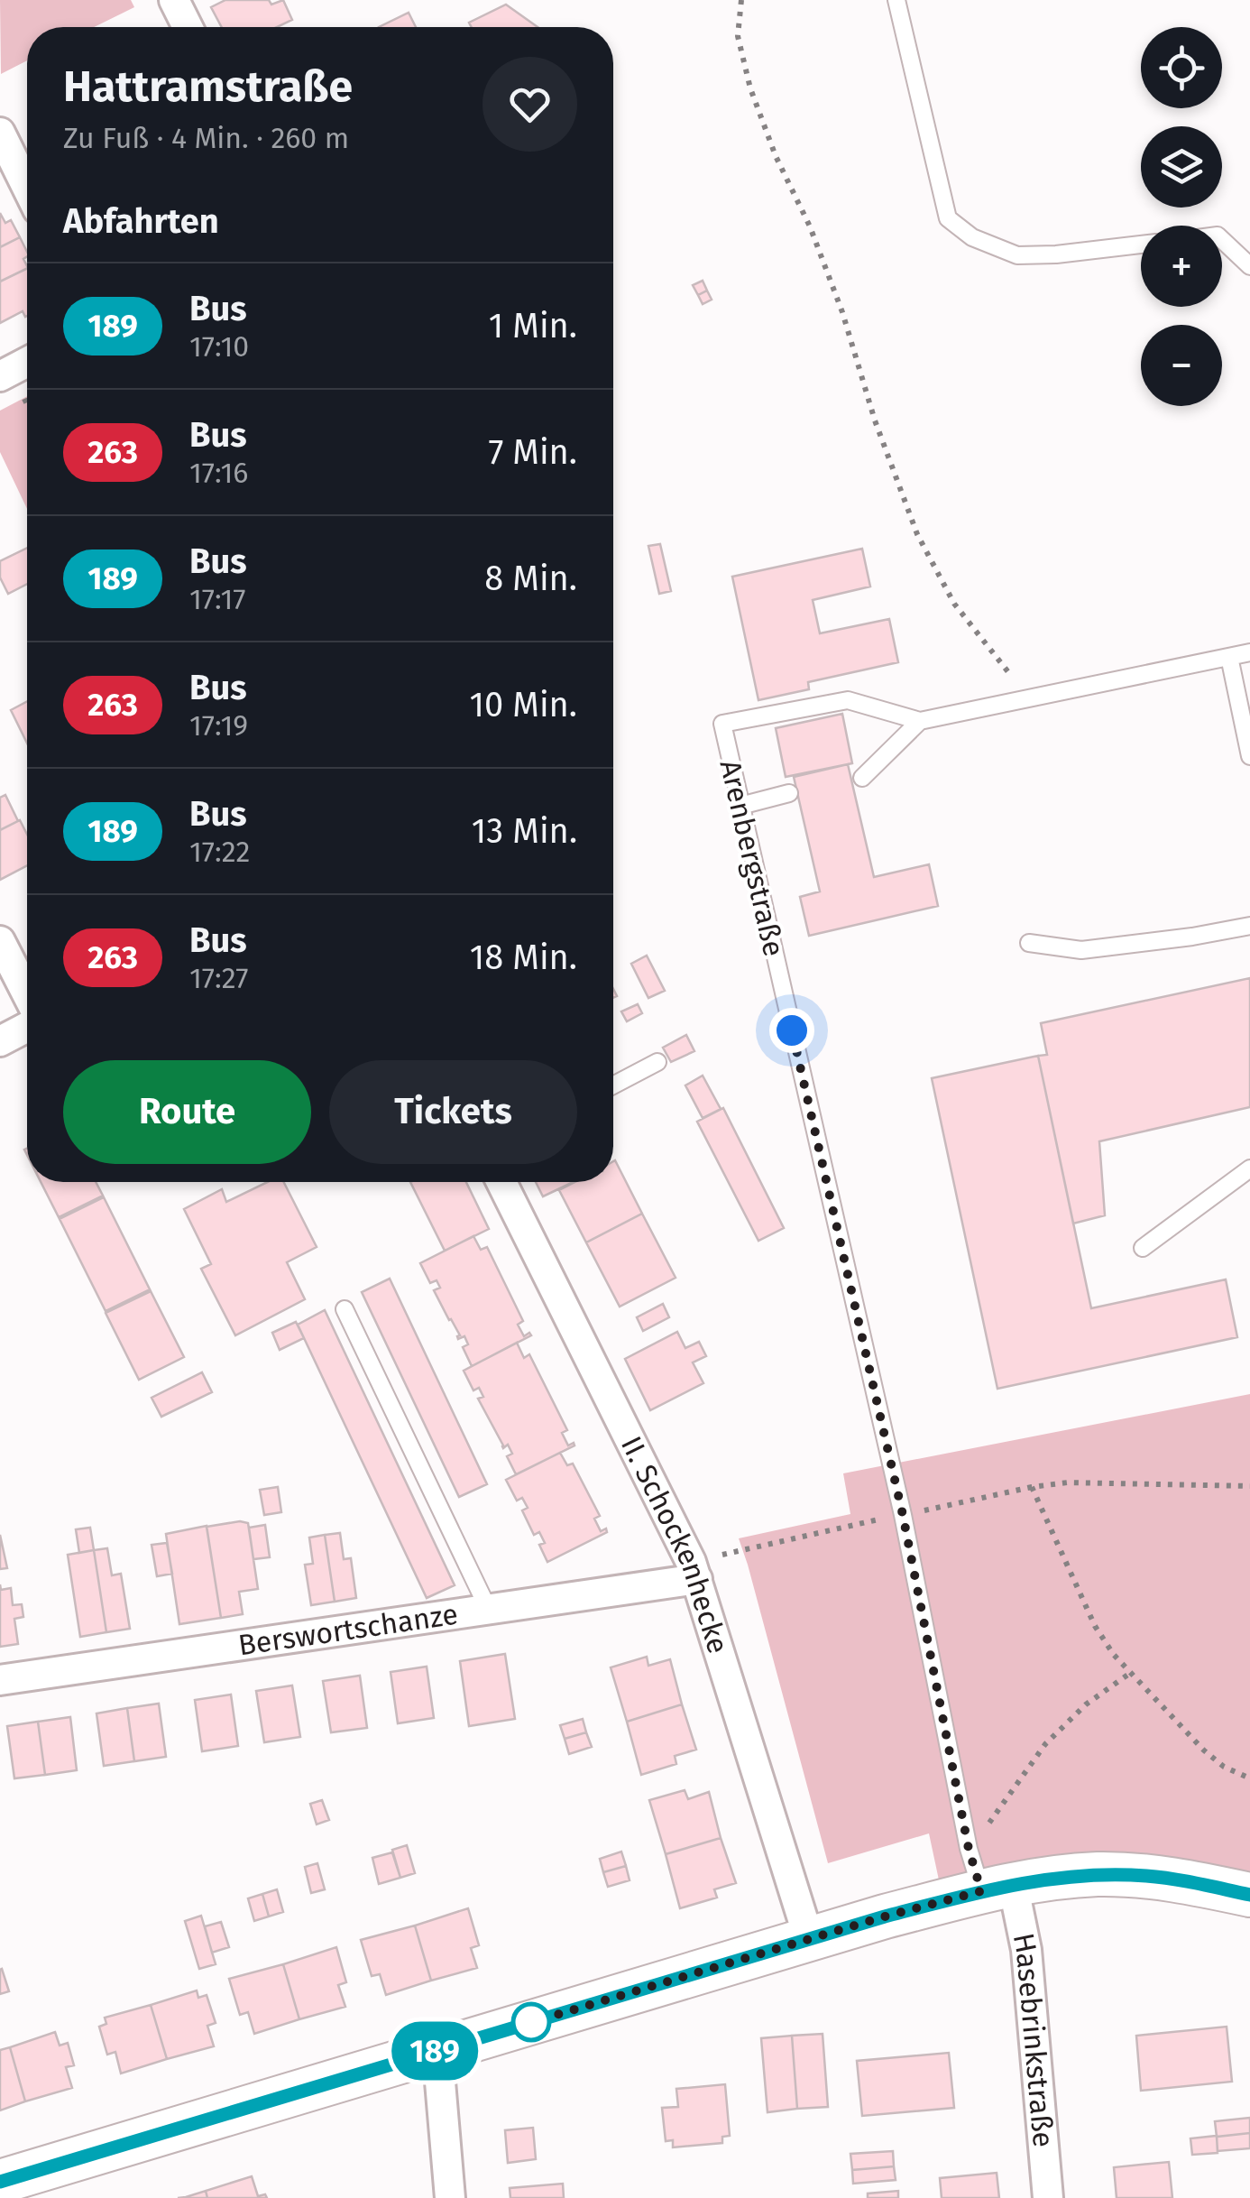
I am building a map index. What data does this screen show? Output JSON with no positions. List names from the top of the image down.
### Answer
{
  "streets": {
    "street": ["II. Schockenhecke", "Berswortschanze", "Hasebrinkstraße"],
    "lane": ["Arenbergstraße"]
  },
  "crossings": [
    ["Arenbergstraße", "Hasebrinkstraße"],
    ["II. Schockenhecke", "Berswortschanze"]
  ],
  "lines": ["bus line 189"],
  "page": {
    "on_map": "189",
    "map_buttons": ["+", "−"],
    "heading": [
      ["Hattramstraße", "Zu Fuß · 4 Min. · 260 m"],
      "Abfahrten"
    ],
    "list": [
      {
        "mark": "189",
        "name": "Bus",
        "note": "17:10",
        "value": "1 Min."
      },
      {
        "mark": "263",
        "name": "Bus",
        "note": "17:16",
        "value": "7 Min."
      },
      {
        "mark": "189",
        "name": "Bus",
        "note": "17:17",
        "value": "8 Min."
      },
      {
        "mark": "263",
        "name": "Bus",
        "note": "17:19",
        "value": "10 Min."
      },
      {
        "mark": "189",
        "name": "Bus",
        "note": "17:22",
        "value": "13 Min."
      },
      {
        "mark": "263",
        "name": "Bus",
        "note": "17:27",
        "value": "18 Min."
      }
    ],
    "buttons": ["Route", "Tickets"]
  }
}
